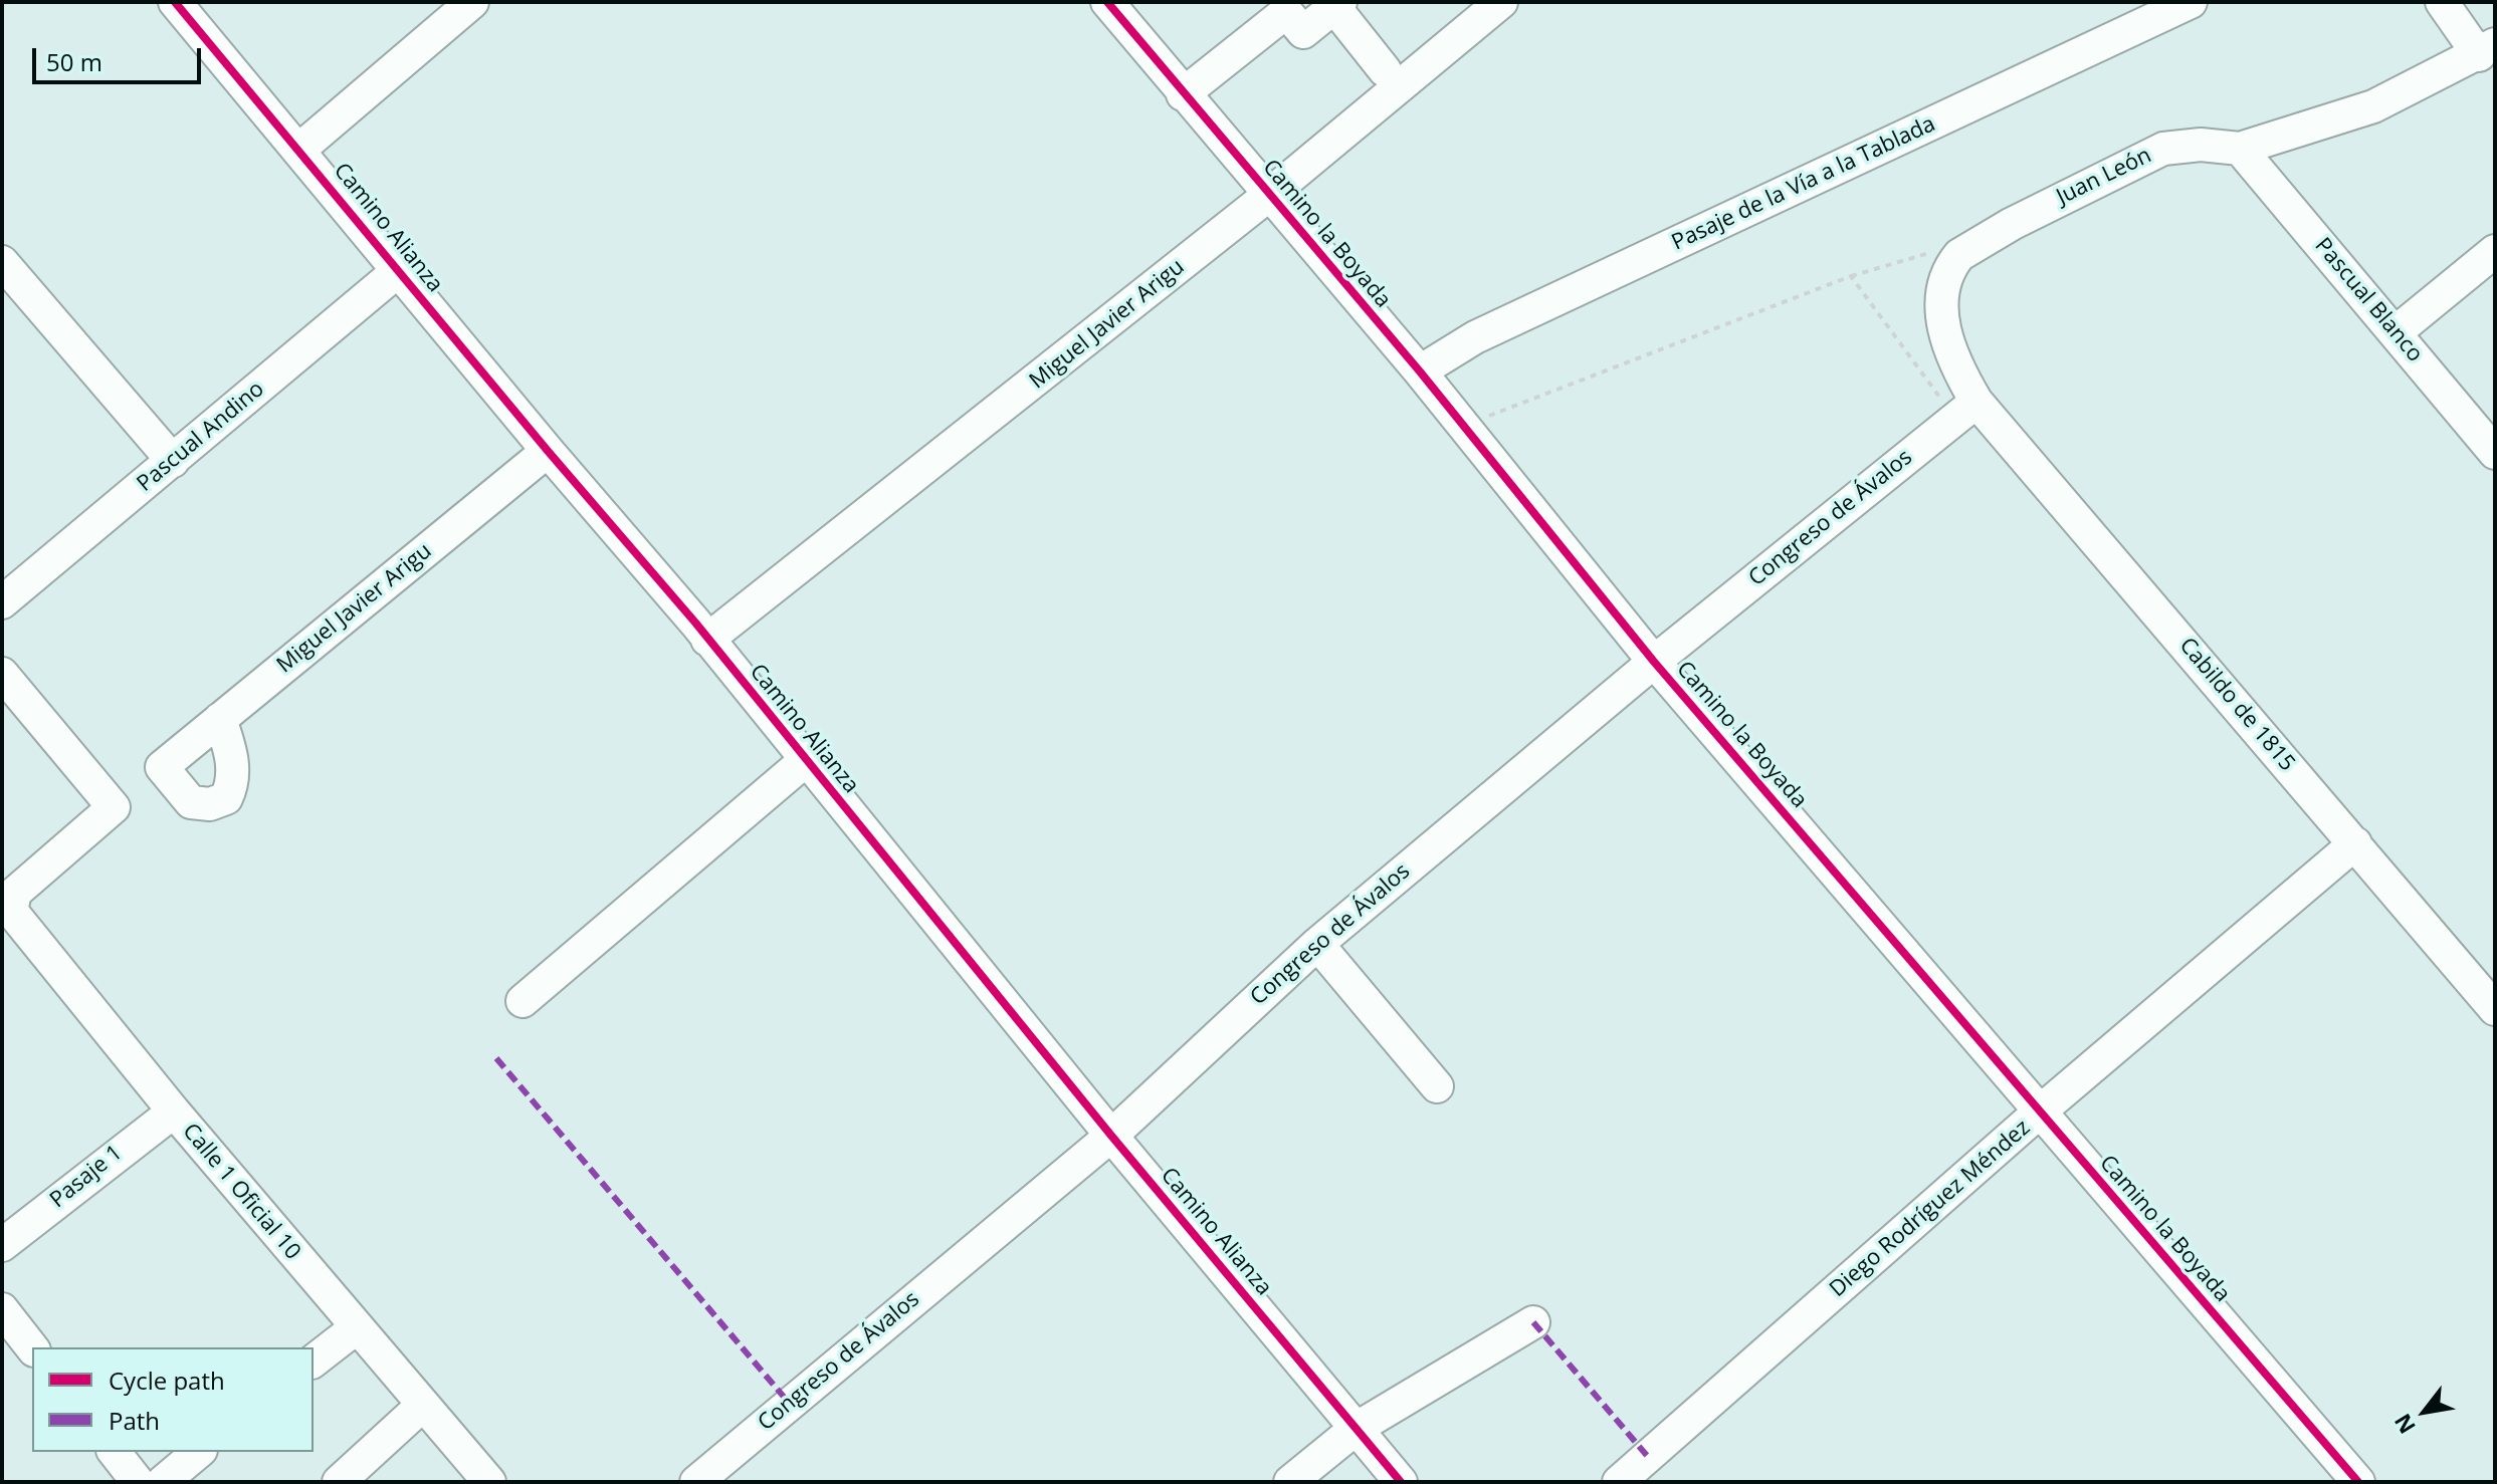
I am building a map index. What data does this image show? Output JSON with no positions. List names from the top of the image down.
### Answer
{
  "streets": {
    "street": [
      "Juan León",
      "Pasaje de la Vía a la Tablada",
      "Camino Alianza",
      "Camino la Boyada",
      "Pascual Blanco",
      "Miguel Javier Arigu",
      "Pascual Andino",
      "Congreso de Ávalos",
      "Cabildo de 1815",
      "Pasaje 1",
      "Calle 1 Oficial 10",
      "Diego Rodríguez Méndez"
    ]
  },
  "crossings": [
    ["Juan León", "Pascual Blanco"],
    ["Pasaje de la Vía a la Tablada", "Camino la Boyada"],
    ["Camino Alianza", "Miguel Javier Arigu"],
    ["Camino Alianza", "Pascual Andino"],
    ["Camino Alianza", "Congreso de Ávalos"],
    ["Camino la Boyada", "Miguel Javier Arigu"],
    ["Camino la Boyada", "Congreso de Ávalos"],
    ["Camino la Boyada", "Diego Rodríguez Méndez"],
    ["Congreso de Ávalos", "Cabildo de 1815"],
    ["Cabildo de 1815", "Diego Rodríguez Méndez"],
    ["Pasaje 1", "Calle 1 Oficial 10"]
  ],
  "legend": ["Cycle path", "Path"],
  "scale_bar": "50 m",
  "north": "bottom left"
}
